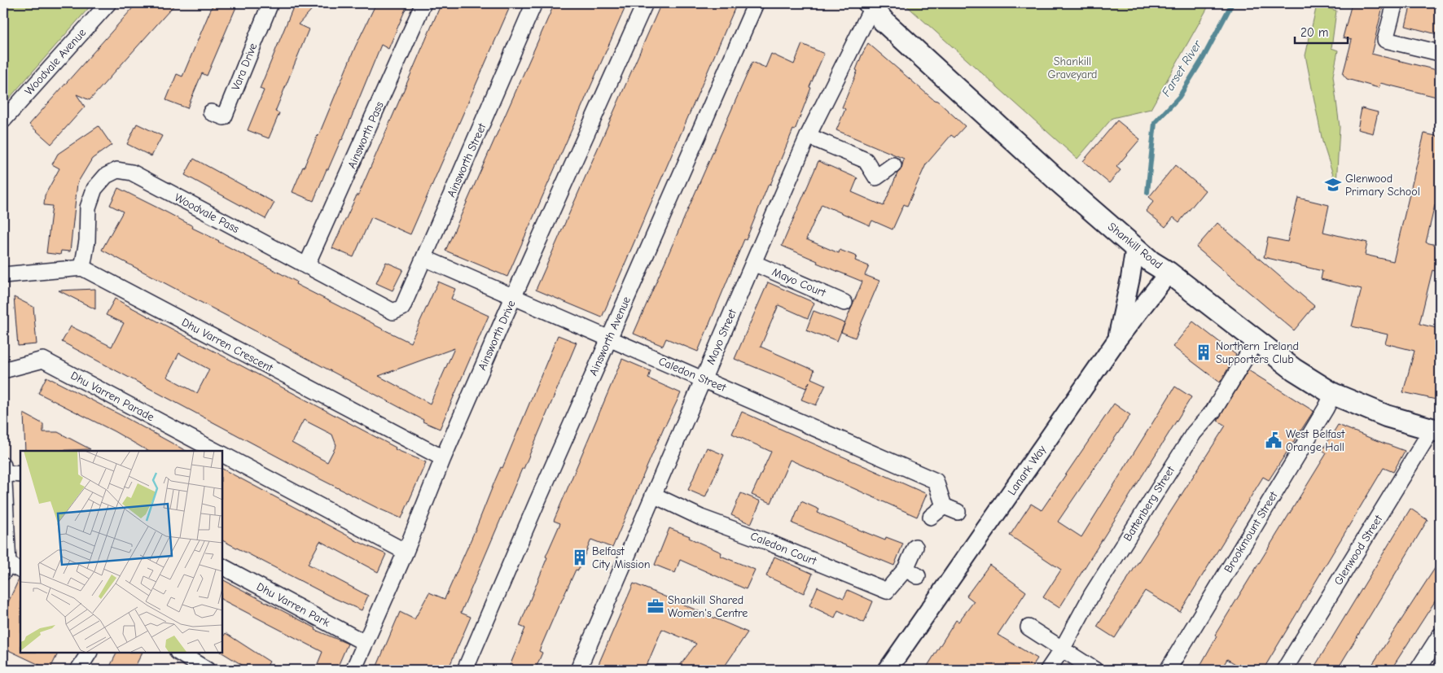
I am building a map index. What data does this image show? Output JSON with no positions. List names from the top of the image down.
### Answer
{
  "streets": {
    "main road": ["Shankill Road"],
    "street": [
      "Woodvale Avenue",
      "Vara Drive",
      "Ainsworth Pass",
      "Ainsworth Street",
      "Woodvale Pass",
      "Mayo Court",
      "Ainsworth Drive",
      "Ainsworth Avenue",
      "Mayo Street",
      "Dhu Varren Crescent",
      "Caledon Street",
      "Dhu Varren Parade",
      "Lanark Way",
      "Battenberg Street",
      "Brookmount Street",
      "Caledon Court",
      "Glenwood Street",
      "Dhu Varren Park"
    ]
  },
  "crossings": [
    ["Ainsworth Pass", "Woodvale Pass"],
    ["Ainsworth Street", "Woodvale Pass"],
    ["Ainsworth Street", "Caledon Street"],
    ["Woodvale Pass", "Dhu Varren Crescent"],
    ["Shankill Road", "Mayo Street"],
    ["Shankill Road", "Lanark Way"],
    ["Shankill Road", "Battenberg Street"],
    ["Shankill Road", "Brookmount Street"],
    ["Shankill Road", "Glenwood Street"],
    ["Mayo Court", "Mayo Street"],
    ["Ainsworth Drive", "Dhu Varren Crescent"],
    ["Ainsworth Drive", "Caledon Street"],
    ["Ainsworth Drive", "Dhu Varren Parade"],
    ["Ainsworth Drive", "Dhu Varren Park"],
    ["Ainsworth Avenue", "Caledon Street"],
    ["Mayo Street", "Caledon Street"],
    ["Mayo Street", "Caledon Court"]
  ],
  "water": ["Farset River"],
  "parks": ["Shankill Graveyard"],
  "places": {
    "school or university": ["Glenwood Primary School"],
    "building": ["Northern Ireland Supporters Club", "Belfast City Mission"],
    "public building": ["West Belfast Orange Hall"],
    "office": ["Shankill Shared Women's Centre"]
  },
  "scale_bar": "20 m"
}
